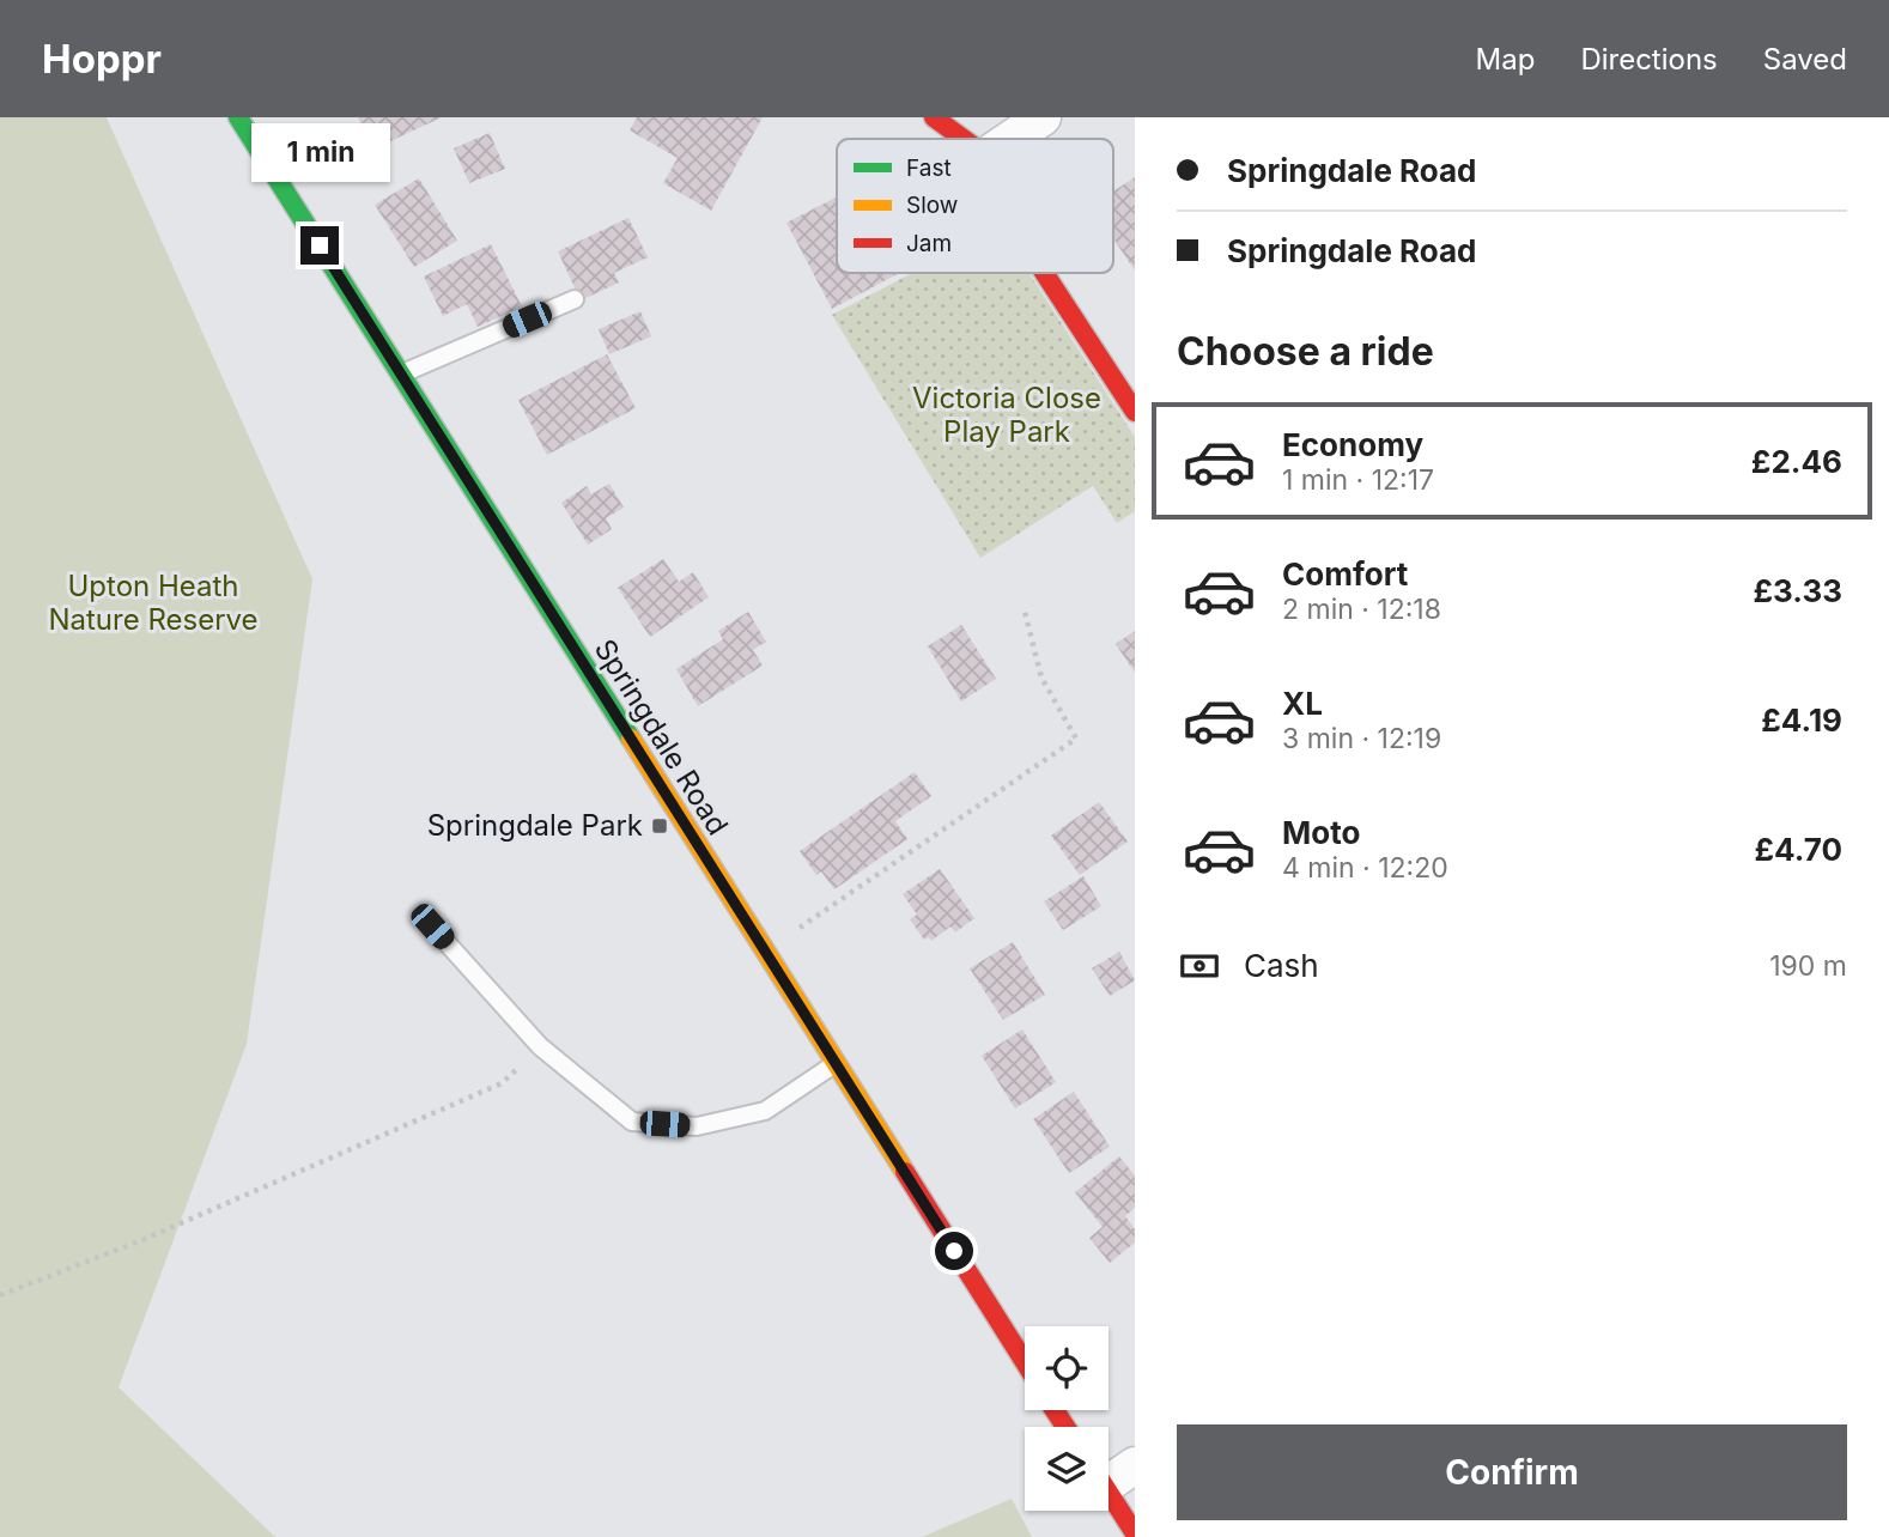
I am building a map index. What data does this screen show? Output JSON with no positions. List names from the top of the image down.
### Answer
{
  "streets": {
    "street": ["Springdale Road"]
  },
  "parks": ["Victoria Close Play Park", "Upton Heath Nature Reserve"],
  "places": {
    "transit": ["Springdale Park"]
  },
  "legend": ["Fast", "Slow", "Jam"],
  "page": {
    "header": "Hoppr",
    "nav": ["Map", "Directions", "Saved"],
    "banner": ["Springdale Road", "Springdale Road"],
    "bubble": "1 min",
    "heading": "Choose a ride",
    "list": [
      {
        "name": "Economy",
        "note": "1 min · 12:17",
        "value": "£2.46"
      },
      {
        "name": "Comfort",
        "note": "2 min · 12:18",
        "value": "£3.33"
      },
      {
        "name": "XL",
        "note": "3 min · 12:19",
        "value": "£4.19"
      },
      {
        "name": "Moto",
        "note": "4 min · 12:20",
        "value": "£4.70"
      }
    ],
    "pay": ["Cash", "190 m"],
    "buttons": "Confirm"
  }
}
